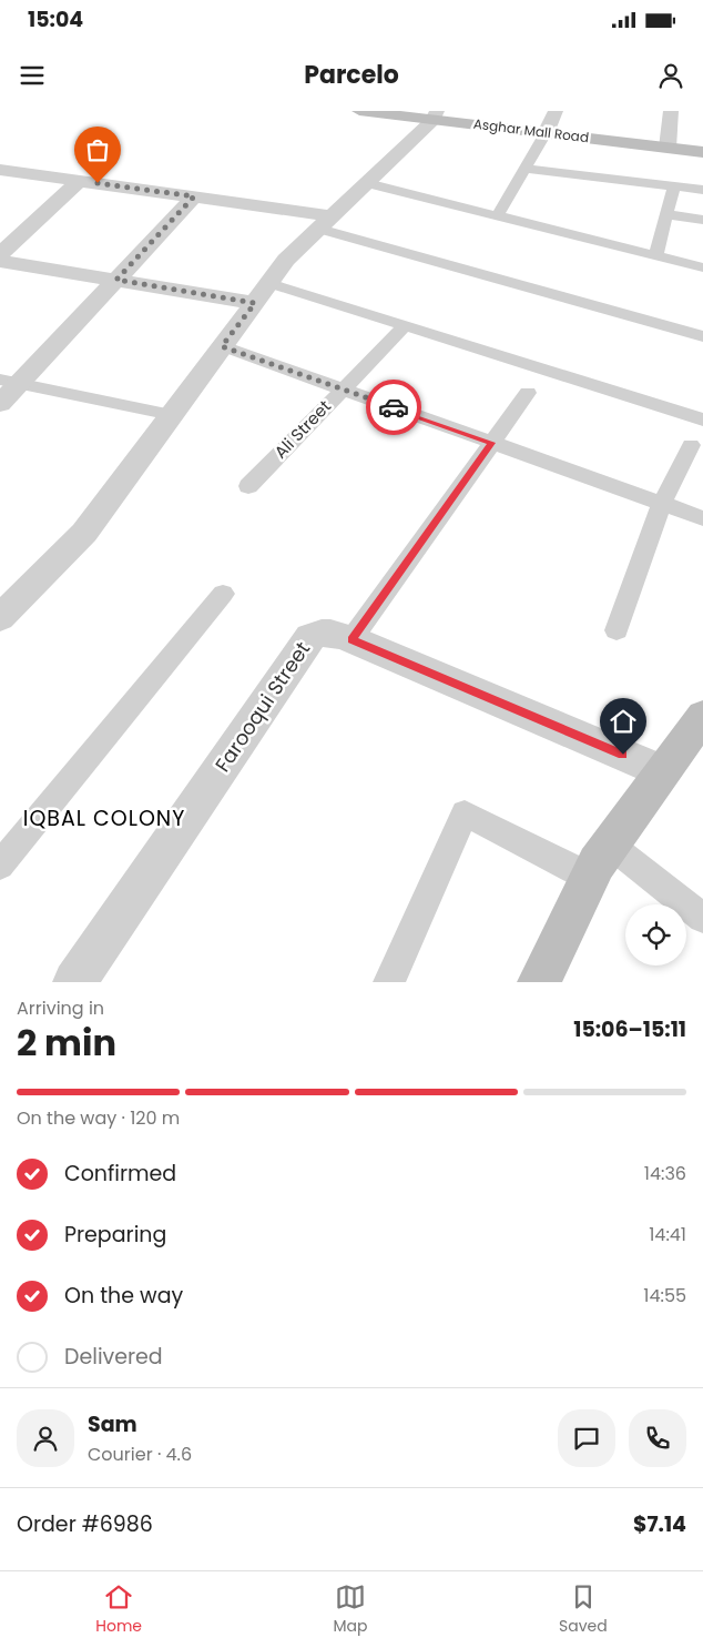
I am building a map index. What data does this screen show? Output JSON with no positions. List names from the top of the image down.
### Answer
{
  "streets": {
    "main road": ["Asghar Mall Road"],
    "street": ["Farooqui Street"],
    "lane": ["Ali Street"]
  },
  "districts": ["IQBAL COLONY"],
  "page": {
    "status": "15:04",
    "header": "Parcelo",
    "heading": ["2 min", "Arriving in", "15:06–15:11"],
    "panel": [
      "Sam",
      "Courier · 4.6",
      "Order #6986",
      "$7.14"
    ],
    "bar": "On the way · 120 m",
    "list": [
      ["Confirmed", "14:36"],
      ["Preparing", "14:41"],
      ["On the way", "14:55"],
      "Delivered"
    ],
    "tabs": ["Home", "Map", "Saved"]
  }
}
